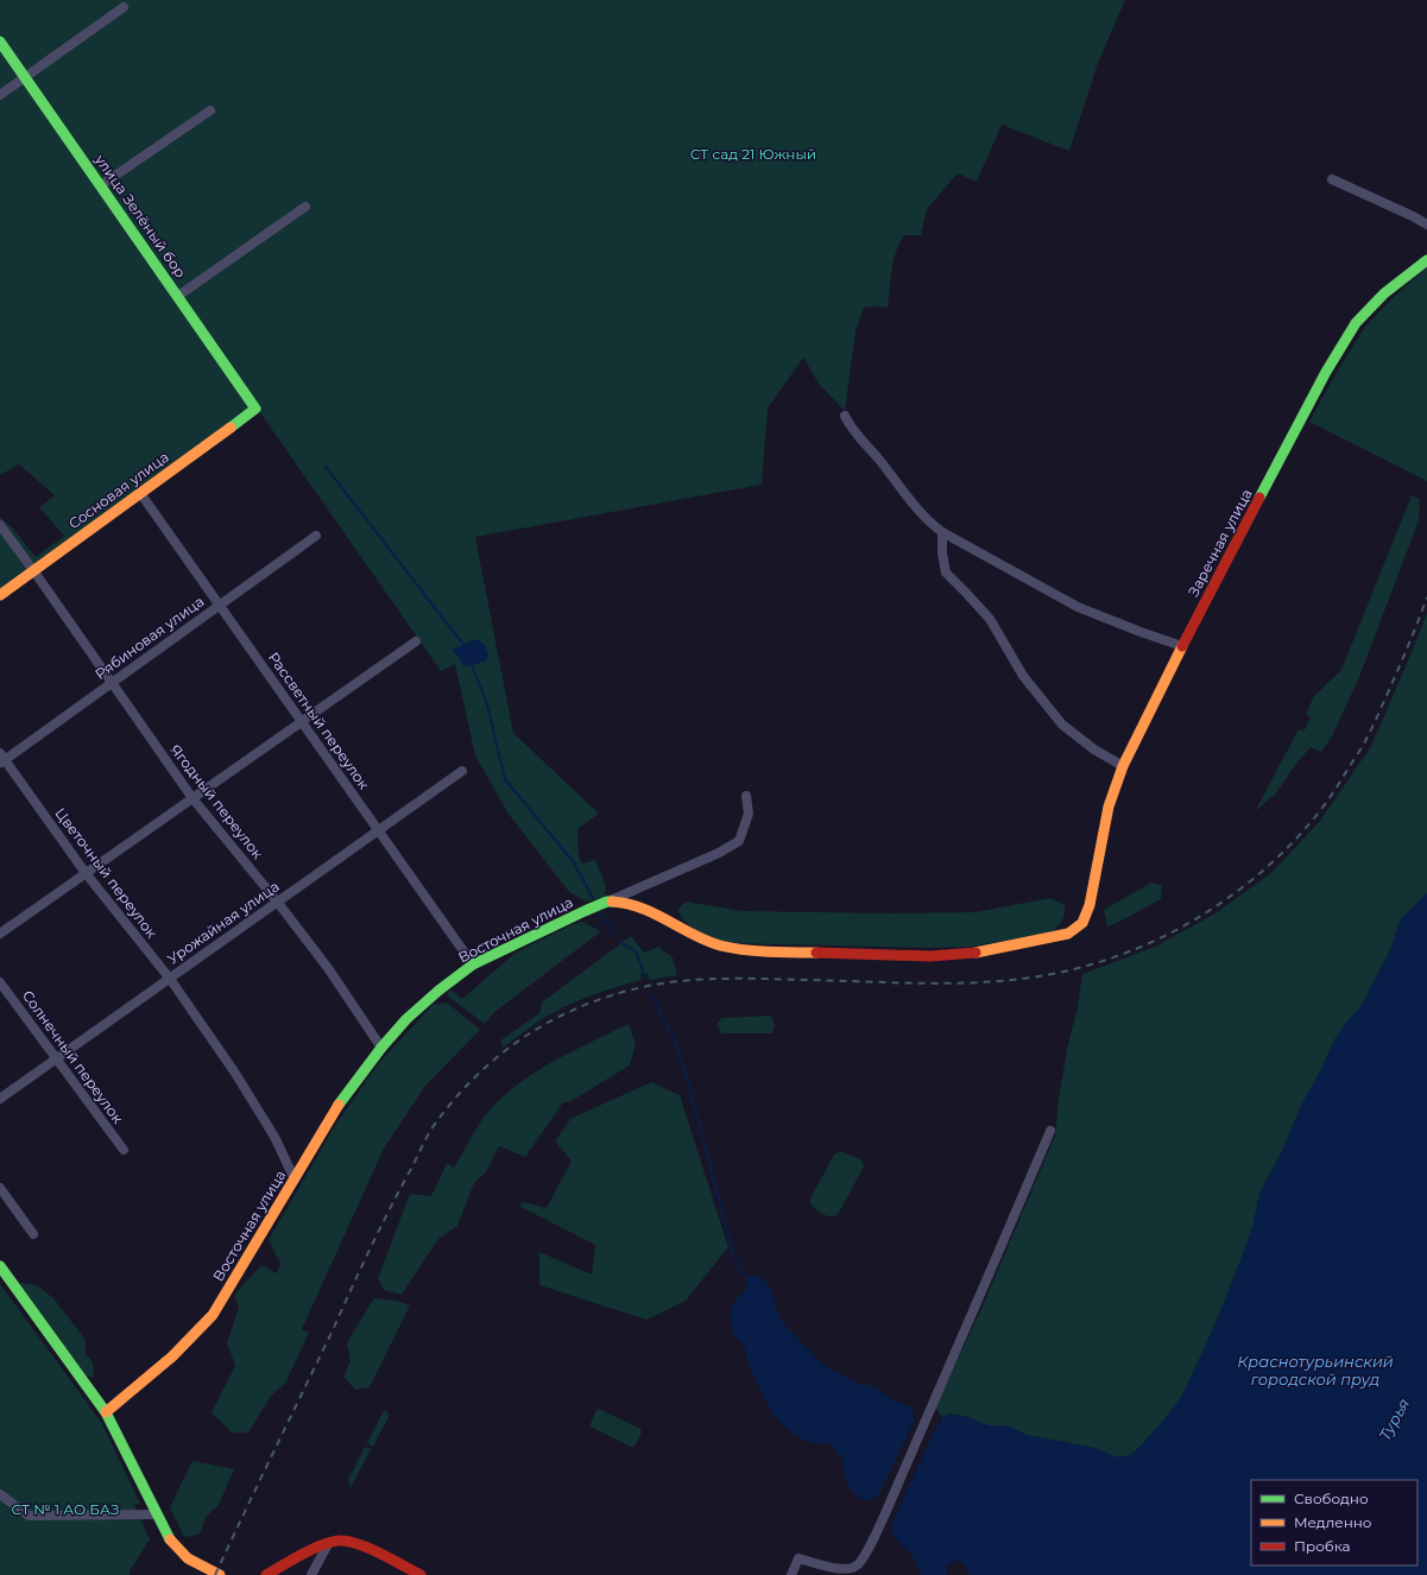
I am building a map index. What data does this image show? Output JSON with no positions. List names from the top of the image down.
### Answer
{
  "streets": {
    "street": [
      "улица Зелёный бор",
      "Сосновая улица",
      "Заречная улица",
      "Рябиновая улица",
      "Рассветный переулок",
      "Ягодный переулок",
      "Цветочный переулок",
      "Урожайная улица",
      "Восточная улица",
      "Солнечный переулок"
    ]
  },
  "crossings": [
    ["улица Зелёный бор", "Сосновая улица"],
    ["Сосновая улица", "Рассветный переулок"],
    ["Сосновая улица", "Ягодный переулок"],
    ["Заречная улица", "Восточная улица"],
    ["Рябиновая улица", "Рассветный переулок"],
    ["Рябиновая улица", "Ягодный переулок"],
    ["Рябиновая улица", "Цветочный переулок"],
    ["Рассветный переулок", "Урожайная улица"],
    ["Рассветный переулок", "Восточная улица"],
    ["Ягодный переулок", "Урожайная улица"],
    ["Ягодный переулок", "Восточная улица"],
    ["Цветочный переулок", "Урожайная улица"],
    ["Цветочный переулок", "Восточная улица"],
    ["Урожайная улица", "Солнечный переулок"]
  ],
  "water": ["Краснотурьинский городской пруд", "Турья"],
  "parks": ["СТ сад 21 Южный", "СТ № 1 АО БАЗ"],
  "legend": ["Свободно", "Медленно", "Пробка"]
}
